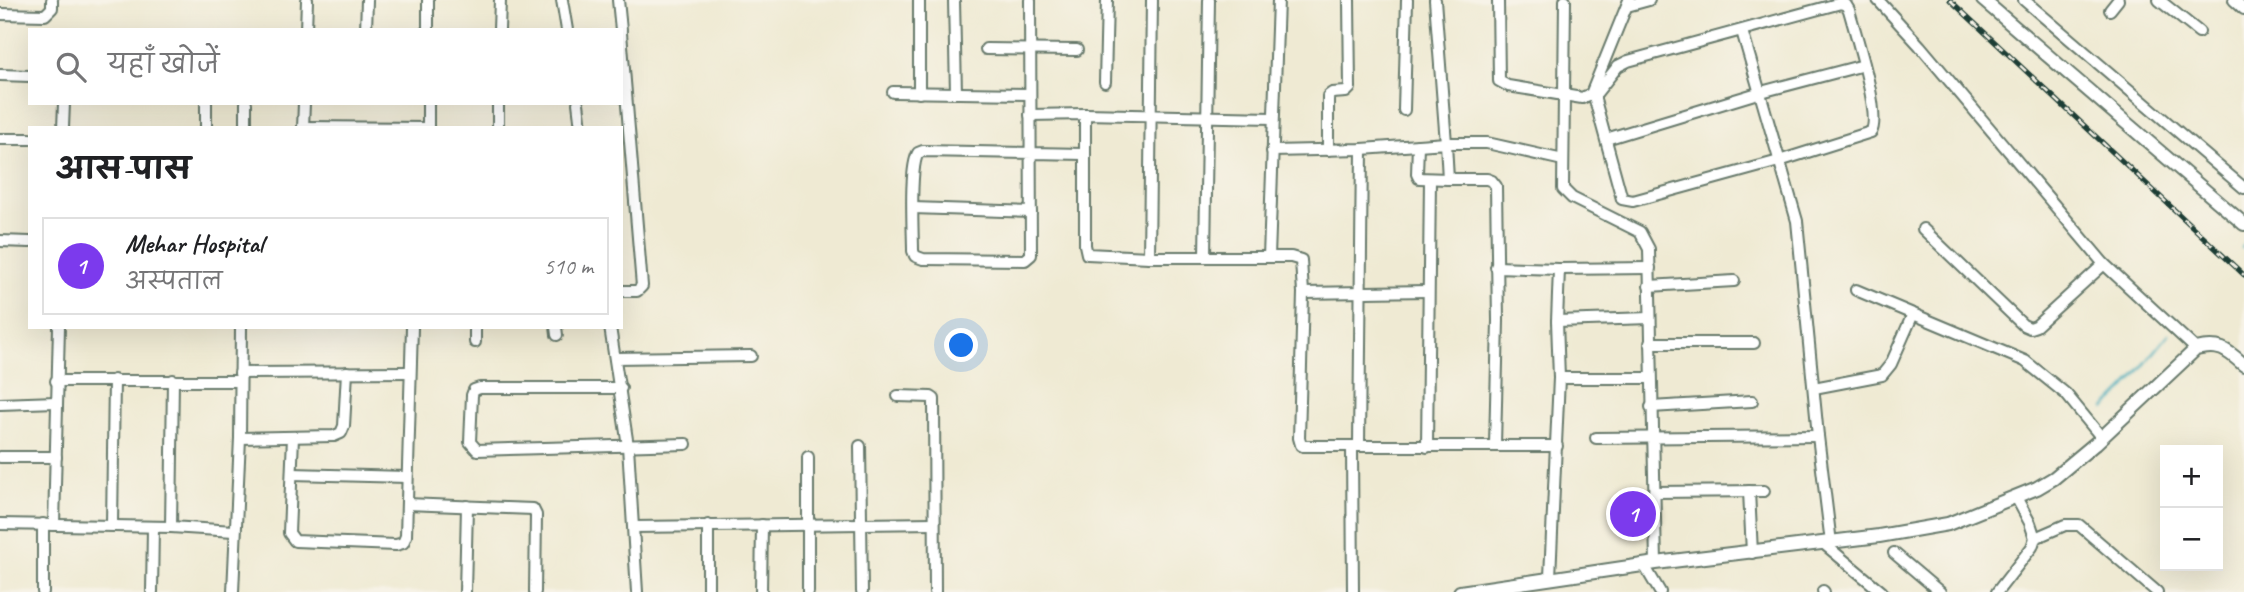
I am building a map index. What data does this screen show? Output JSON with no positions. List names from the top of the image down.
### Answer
{
  "page": {
    "search": "यहाँ खोजें",
    "heading": "आस-पास",
    "list": [
      {
        "mark": "1",
        "name": "Mehar Hospital",
        "note": "अस्पताल",
        "value": "510 m"
      }
    ],
    "map_buttons": ["+", "−"],
    "pins": "1"
  }
}
